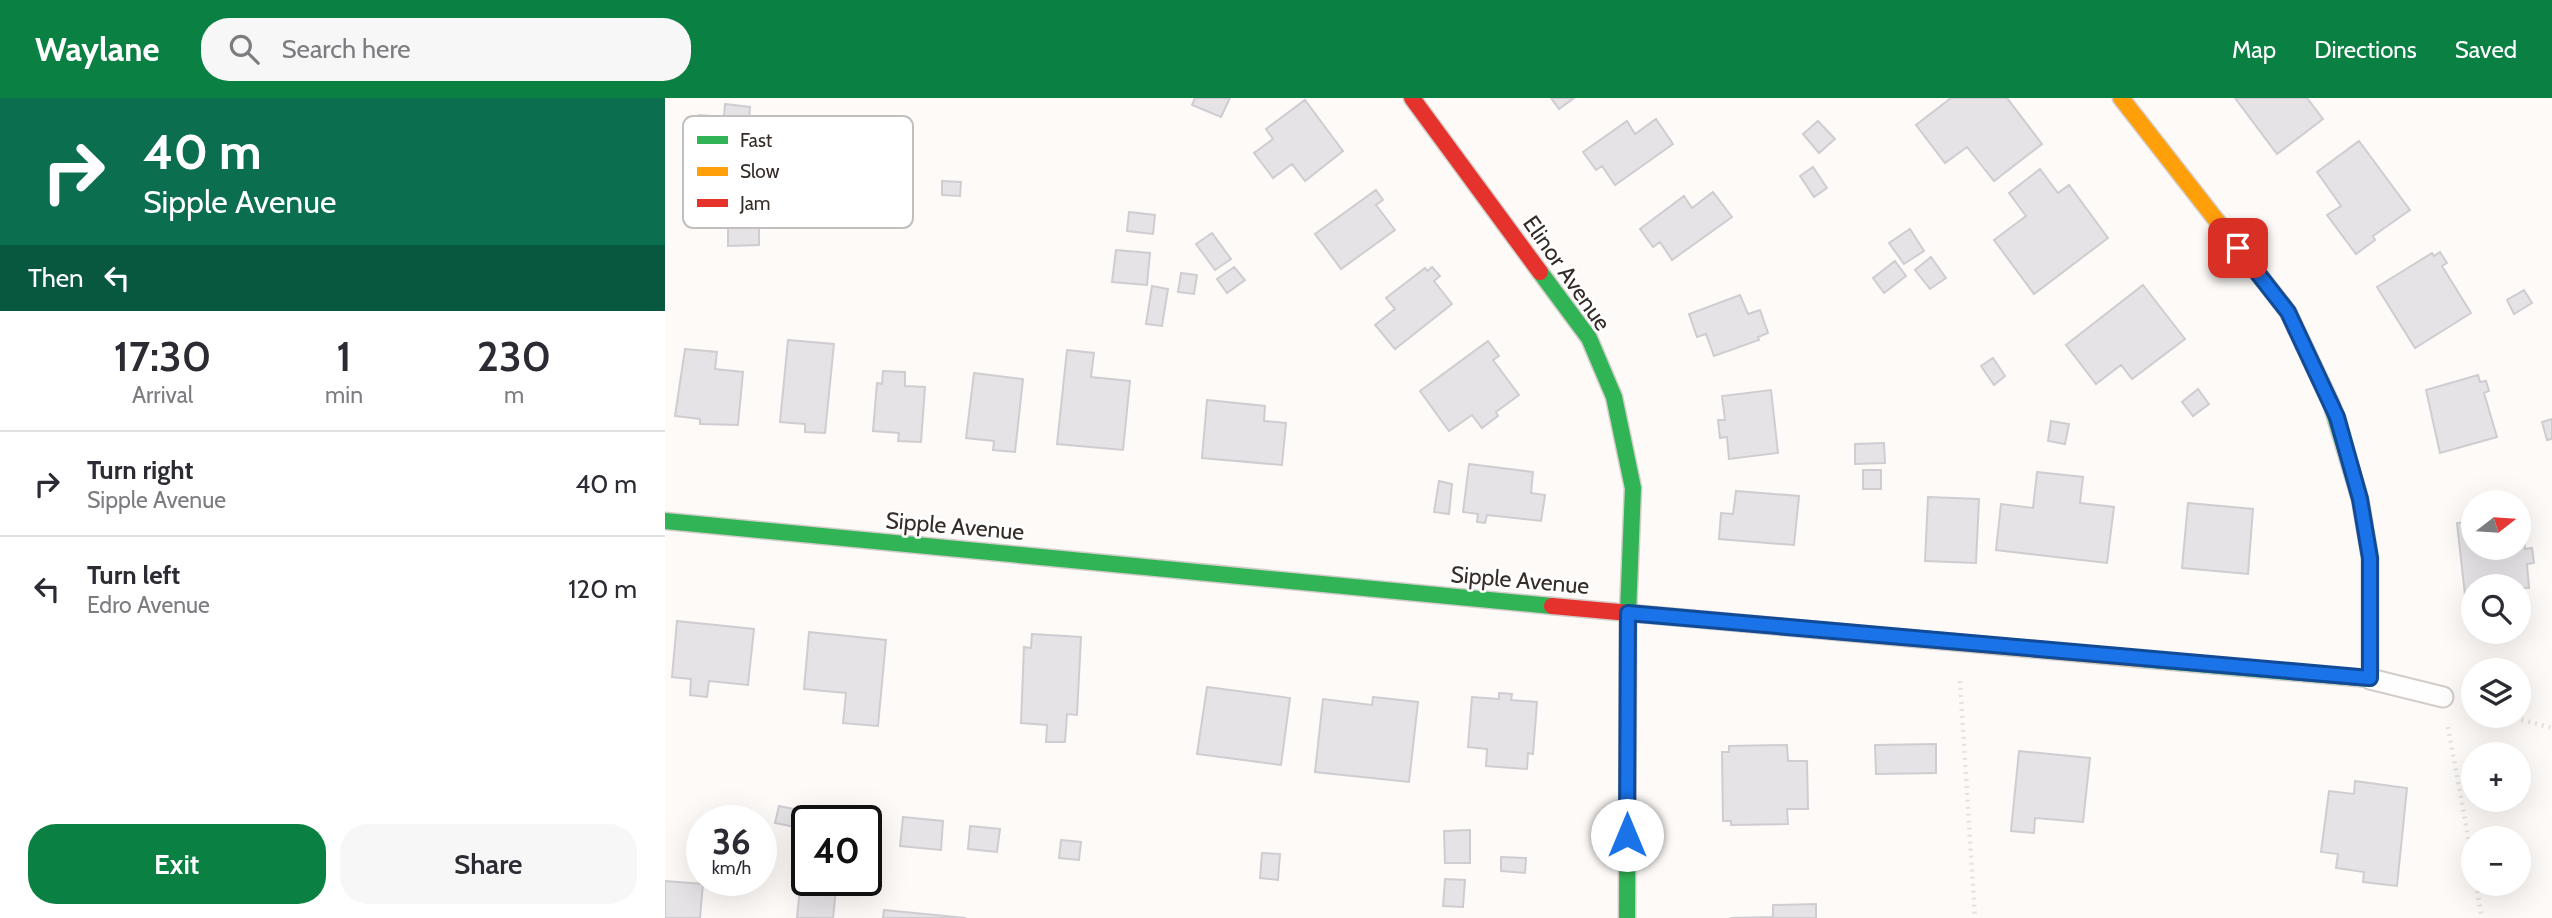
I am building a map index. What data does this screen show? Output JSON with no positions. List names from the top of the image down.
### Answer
{
  "streets": {
    "street": ["Elinor Avenue", "Sipple Avenue"]
  },
  "crossings": [
    ["Elinor Avenue", "Sipple Avenue"]
  ],
  "legend": ["Fast", "Slow", "Jam"],
  "north": "right",
  "page": {
    "header": "Waylane",
    "search": "Search here",
    "nav": ["Map", "Directions", "Saved"],
    "turn": ["40 m", "Sipple Avenue"],
    "then": "Then",
    "eta": [
      "17:30",
      "Arrival",
      "1",
      "min",
      "230",
      "m"
    ],
    "list": [
      {
        "name": "Turn right",
        "note": "Sipple Avenue",
        "value": "40 m"
      },
      {
        "name": "Turn left",
        "note": "Edro Avenue",
        "value": "120 m"
      }
    ],
    "map_buttons": ["+", "−"],
    "speed": "36 km/h",
    "limit": "40",
    "buttons": ["Exit", "Share"]
  }
}
